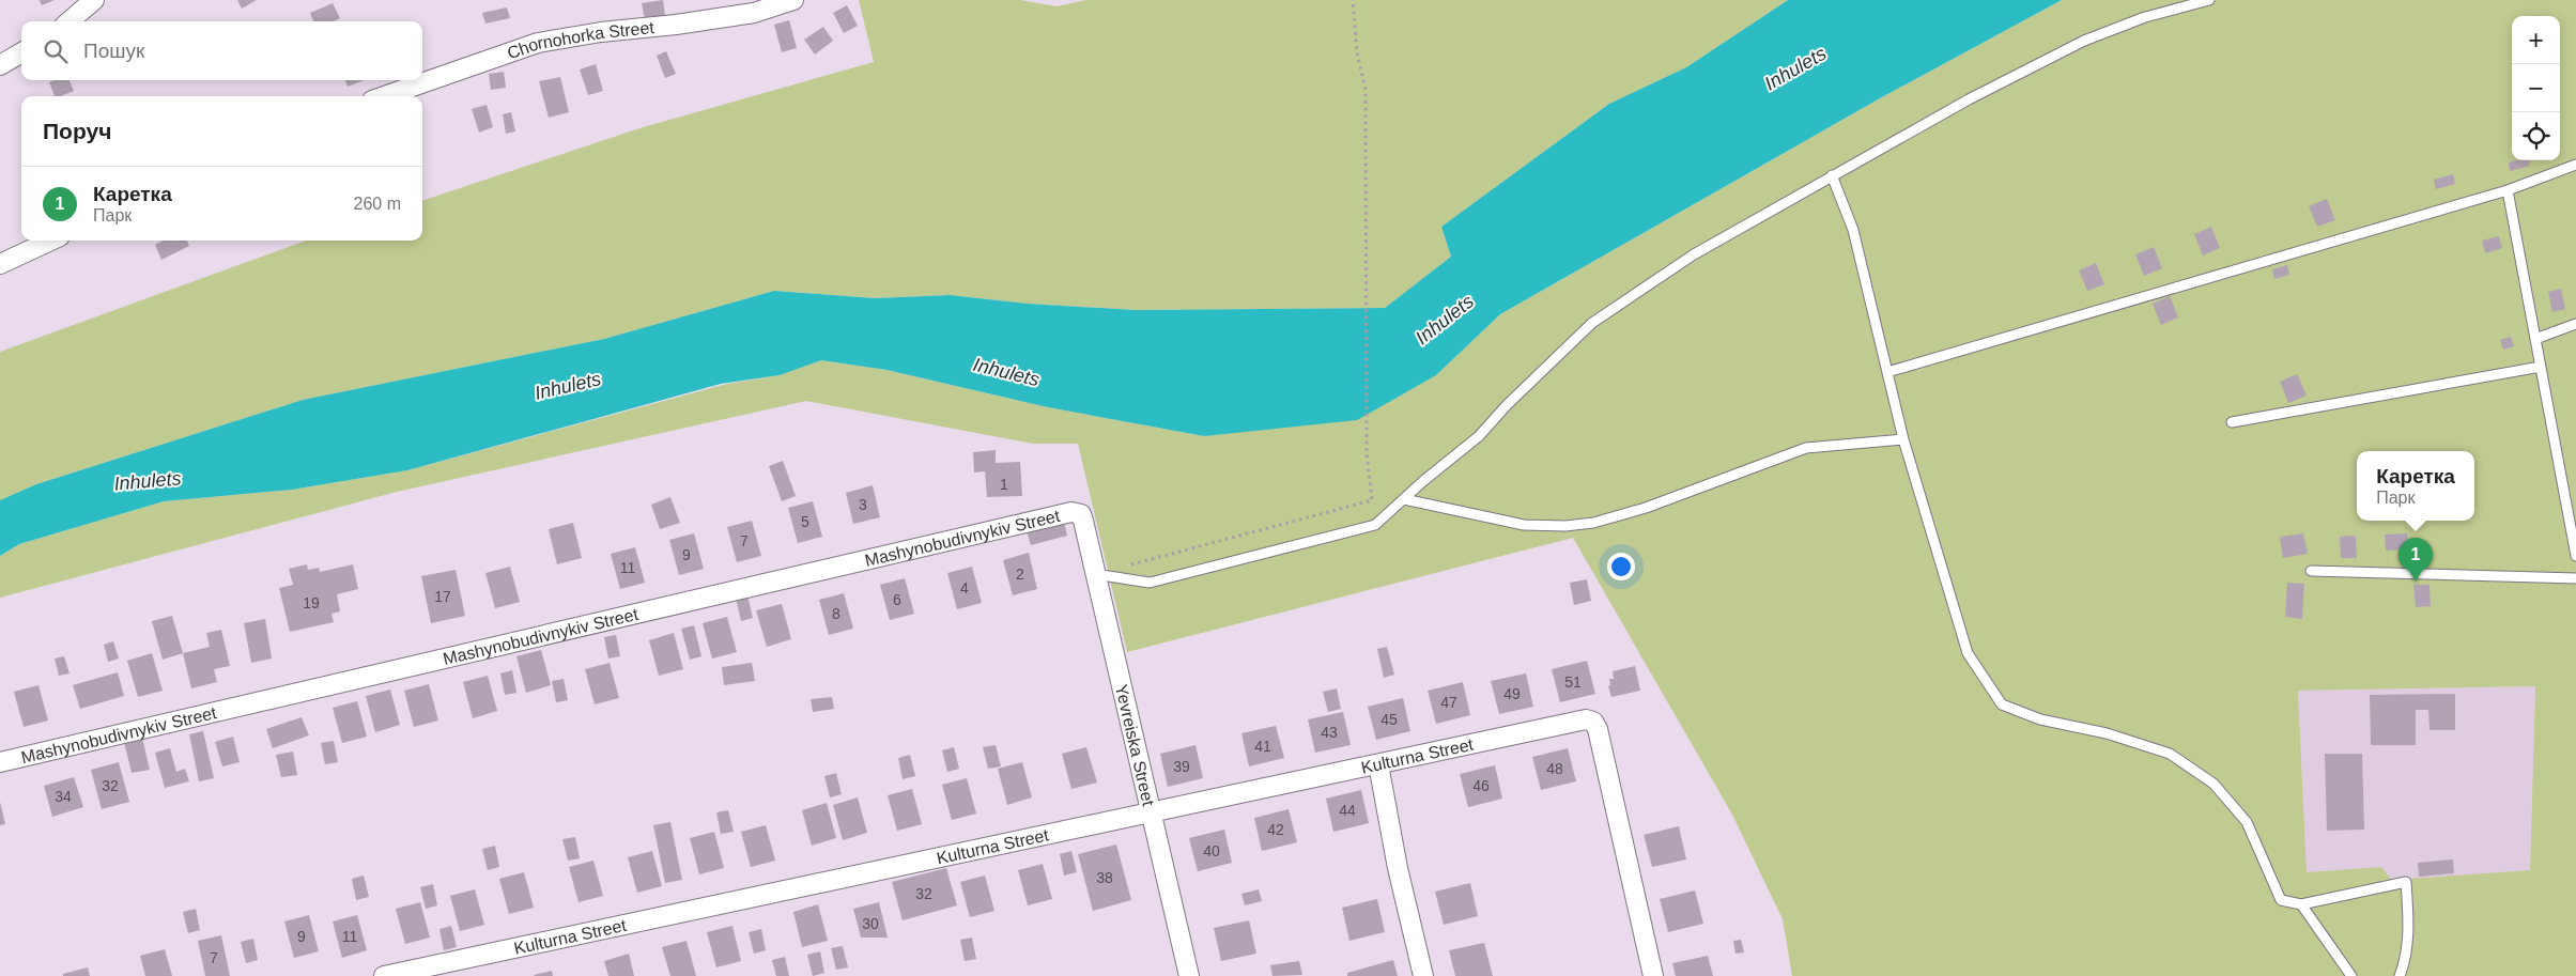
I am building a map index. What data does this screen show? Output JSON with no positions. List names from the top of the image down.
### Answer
{
  "streets": {
    "street": [
      "Chornohorka Street",
      "Mashynobudivnykiv Street",
      "Yevreiska Street",
      "Kulturna Street"
    ]
  },
  "crossings": [
    ["Mashynobudivnykiv Street", "Yevreiska Street"],
    ["Yevreiska Street", "Kulturna Street"]
  ],
  "water": ["Inhulets"],
  "house_numbers": [
    "1",
    "3",
    "5",
    "7",
    "9",
    "11",
    "2",
    "4",
    "17",
    "6",
    "19",
    "8",
    "51",
    "49",
    "47",
    "45",
    "43",
    "41",
    "39",
    "48",
    "32",
    "46",
    "34",
    "44",
    "42",
    "40",
    "38",
    "32",
    "30",
    "9",
    "11",
    "7"
  ],
  "page": {
    "map_buttons": ["+", "−"],
    "search": "Пошук",
    "heading": "Поруч",
    "list": [
      {
        "mark": "1",
        "name": "Каретка",
        "note": "Парк",
        "value": "260 m"
      }
    ],
    "popup": ["Каретка", "Парк"],
    "pins": "1"
  }
}
